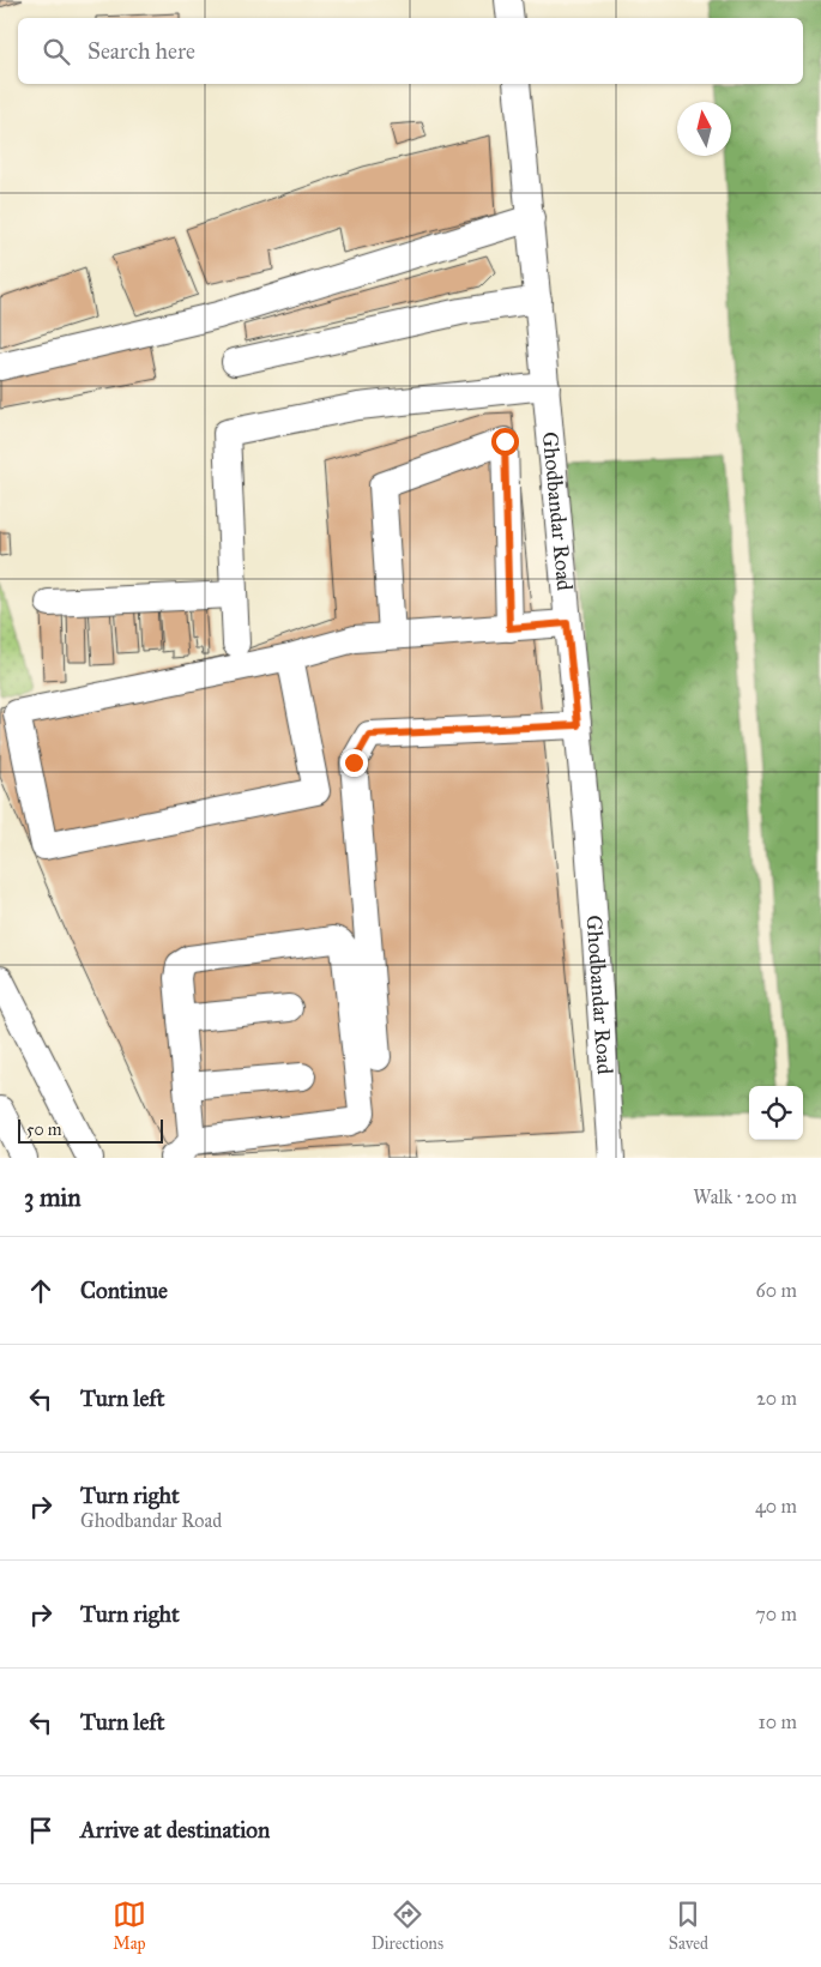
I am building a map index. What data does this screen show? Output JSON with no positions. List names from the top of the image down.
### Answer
{
  "streets": {
    "street": ["Ghodbandar Road"]
  },
  "scale_bar": "50 m",
  "north": "top",
  "page": {
    "search": "Search here",
    "scale": "50 m",
    "heading": ["3 min", "Walk · 200 m"],
    "list": [
      ["Continue", "60 m"],
      ["Turn left", "20 m"],
      ["Turn right", "Ghodbandar Road", "40 m"],
      ["Turn right", "70 m"],
      ["Turn left", "10 m"],
      "Arrive at destination"
    ],
    "nav": ["Map", "Directions", "Saved"]
  }
}
